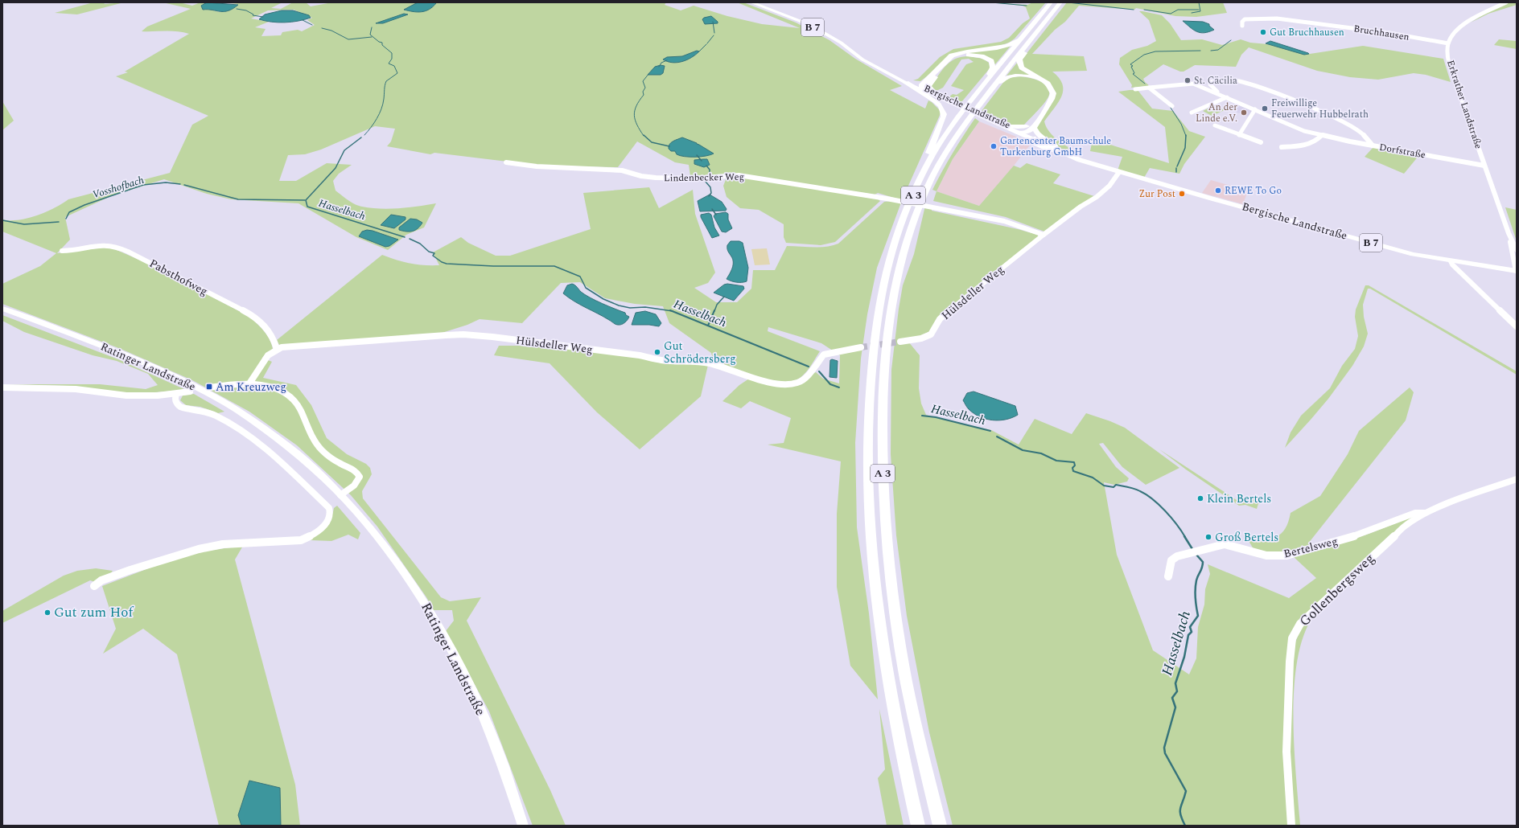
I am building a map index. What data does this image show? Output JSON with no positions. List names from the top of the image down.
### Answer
{
  "streets": {
    "highway": ["A 3"],
    "main road": ["B 7", "Bergische Landstraße", "Ratinger Landstraße"],
    "street": [
      "Bruchhausen",
      "Erkrather Landstraße",
      "Dorfstraße",
      "Lindenbecker Weg",
      "Pabsthofweg",
      "Hülsdeller Weg",
      "Bertelsweg",
      "Gollenbergsweg"
    ]
  },
  "crossings": [
    ["Bruchhausen", "Erkrather Landstraße"],
    ["Erkrather Landstraße", "Bergische Landstraße"],
    ["Erkrather Landstraße", "Dorfstraße"],
    ["Bergische Landstraße", "Hülsdeller Weg"],
    ["Lindenbecker Weg", "Hülsdeller Weg"],
    ["Pabsthofweg", "Hülsdeller Weg"],
    ["Bertelsweg", "Gollenbergsweg"]
  ],
  "water": ["Vosshofbach", "Hasselbach"],
  "places": {
    "other": [
      "Gut Bruchhausen",
      "St. Cäcilia",
      "Freiwillige Feuerwehr Hubbelrath",
      "An der Linde e.V.",
      "Gartencenter Baumschule Turkenburg GmbH",
      "REWE To Go",
      "Zur Post",
      "Gut Schrödersberg",
      "Klein Bertels",
      "Groß Bertels",
      "Gut zum Hof"
    ],
    "transit": ["Am Kreuzweg"]
  }
}
